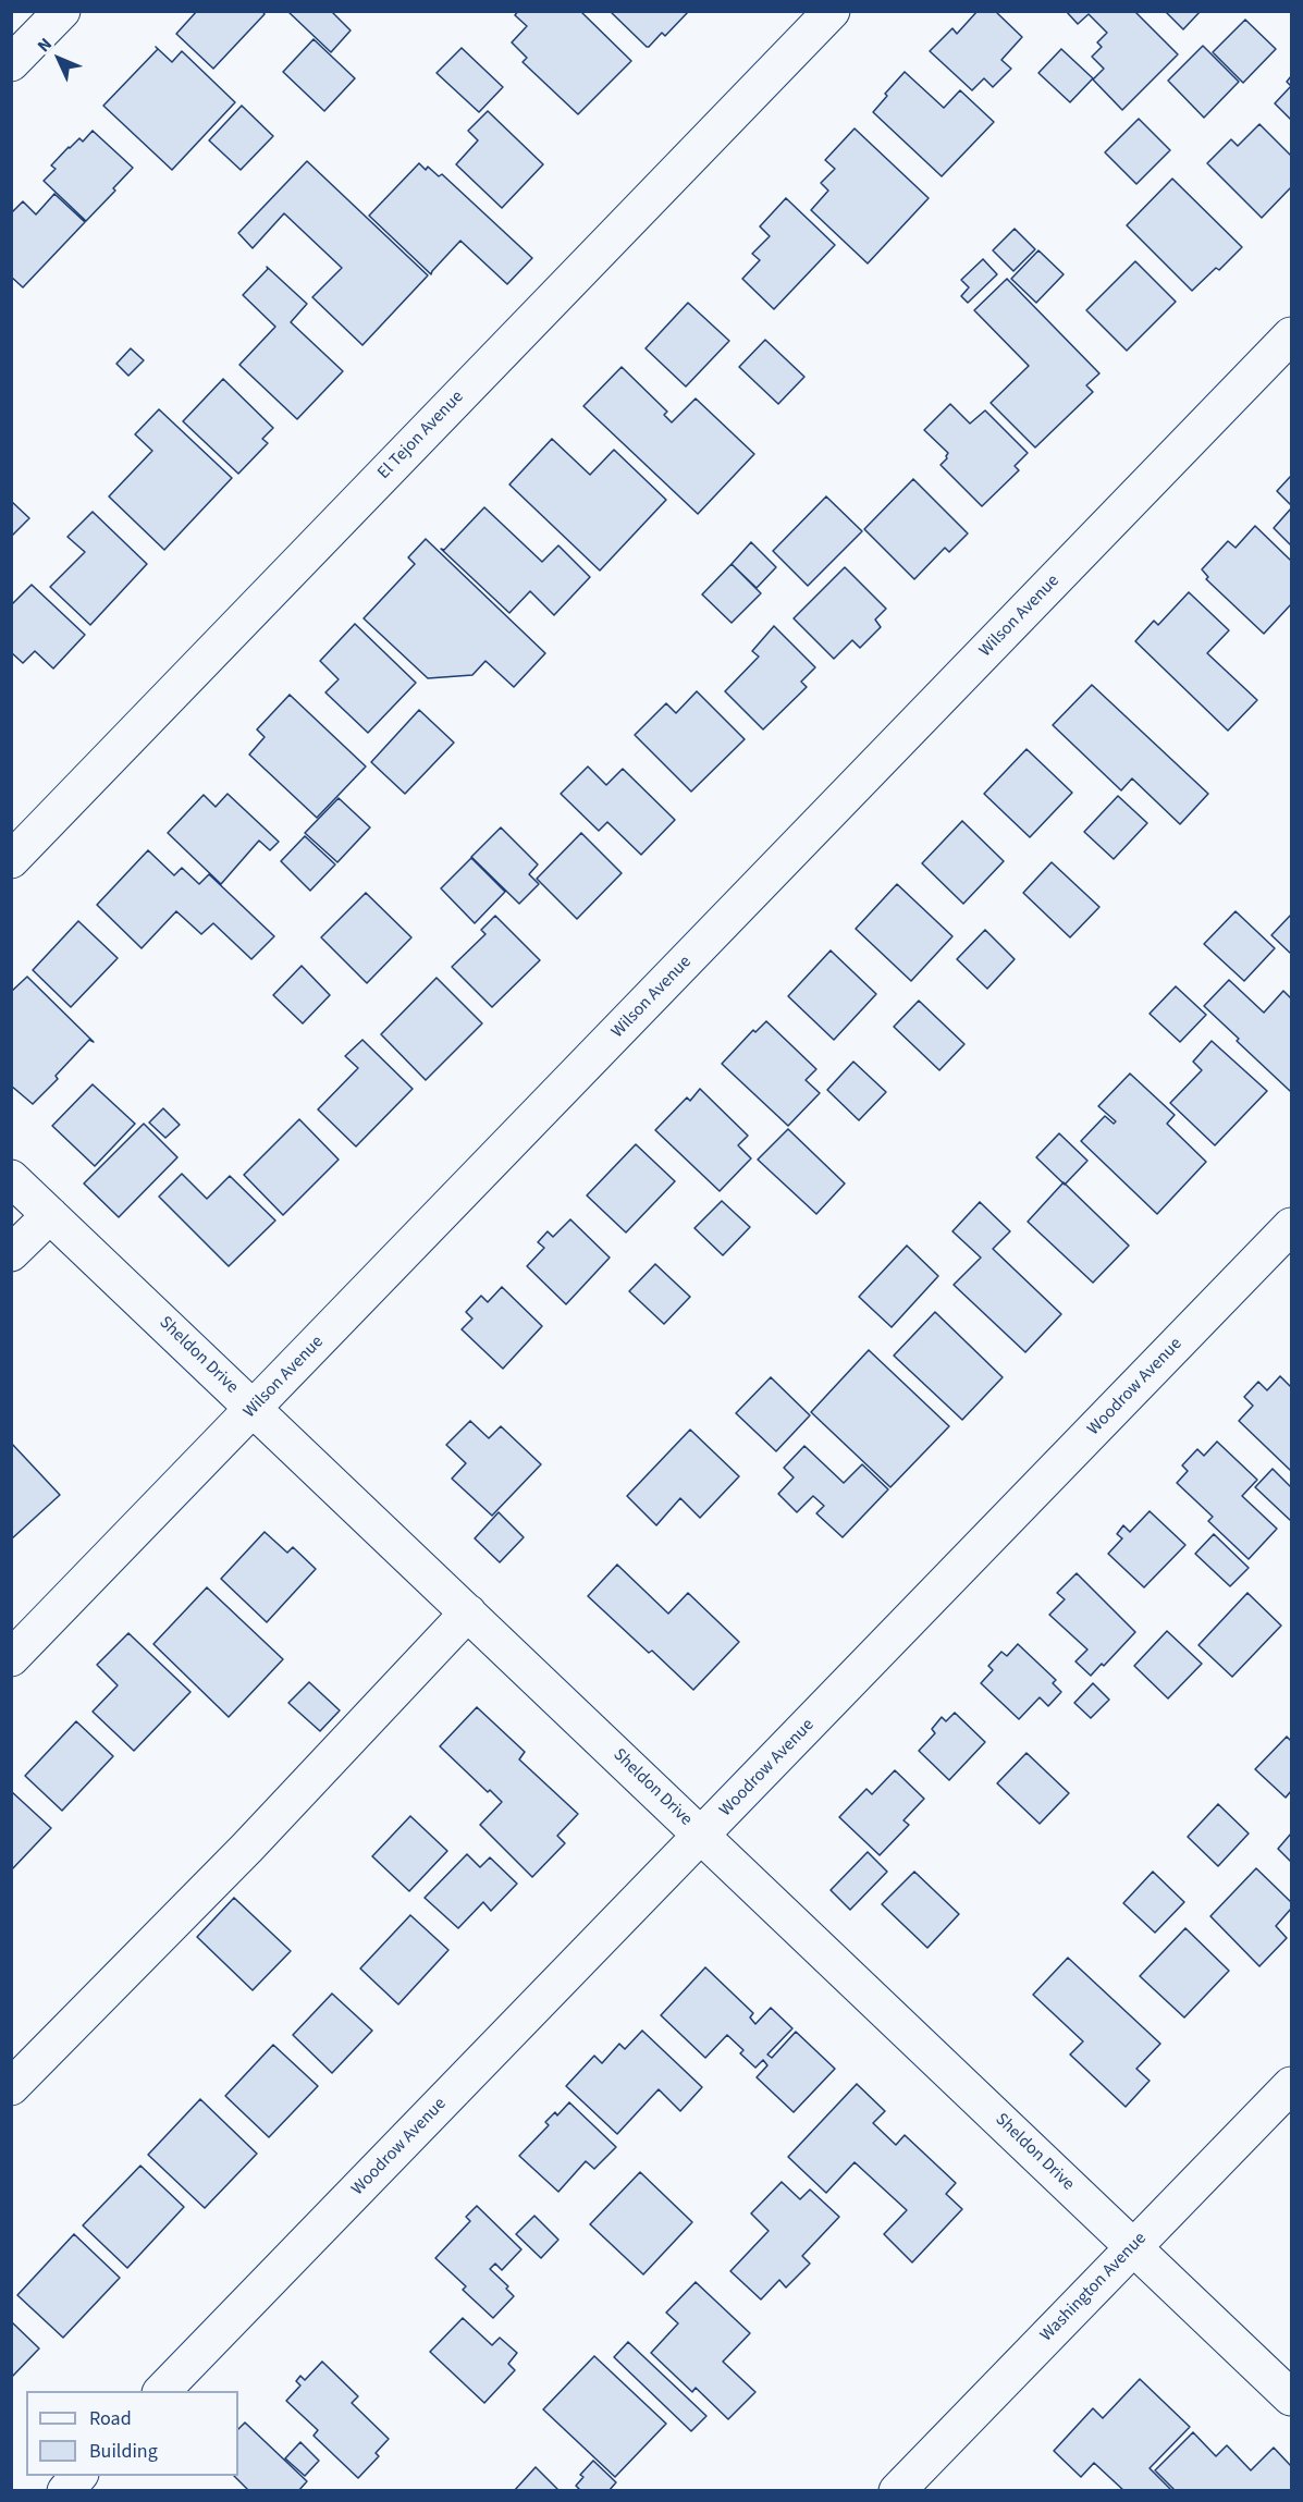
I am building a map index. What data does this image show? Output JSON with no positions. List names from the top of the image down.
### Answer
{
  "streets": {
    "street": [
      "El Tejon Avenue",
      "Wilson Avenue",
      "Sheldon Drive",
      "Woodrow Avenue",
      "Washington Avenue"
    ]
  },
  "crossings": [
    ["Wilson Avenue", "Sheldon Drive"],
    ["Sheldon Drive", "Woodrow Avenue"],
    ["Sheldon Drive", "Washington Avenue"]
  ],
  "legend": ["Road", "Building"],
  "north": "top left"
}
